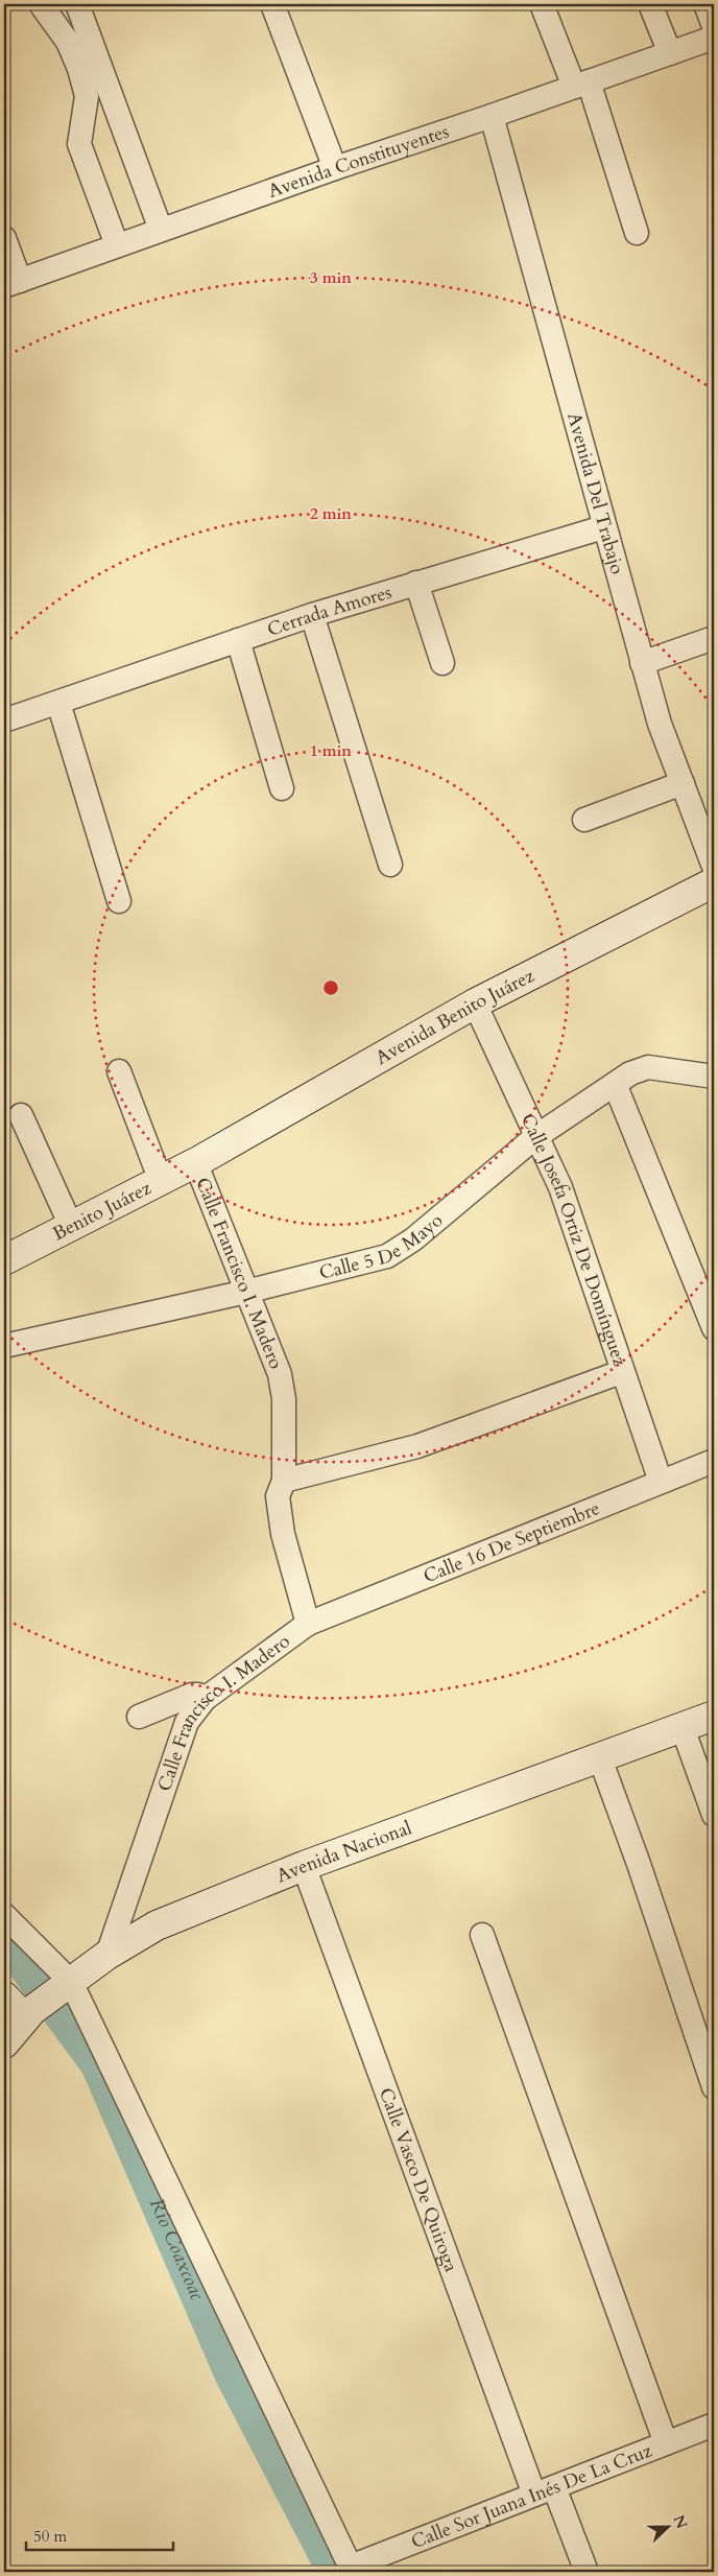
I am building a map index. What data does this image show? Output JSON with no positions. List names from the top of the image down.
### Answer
{
  "streets": {
    "street": [
      "Avenida Constituyentes",
      "Avenida Del Trabajo",
      "Cerrada Amores",
      "Avenida Benito Juárez",
      "Benito Juárez",
      "Calle Josefa Ortiz De Domínguez",
      "Calle 5 De Mayo",
      "Calle Francisco I. Madero",
      "Calle 16 De Septiembre",
      "Avenida Nacional",
      "Calle Vasco De Quiroga",
      "Calle Sor Juana Inés De La Cruz"
    ]
  },
  "crossings": [
    ["Avenida Constituyentes", "Avenida Del Trabajo"],
    ["Avenida Del Trabajo", "Cerrada Amores"],
    ["Avenida Benito Juárez", "Benito Juárez"],
    ["Avenida Benito Juárez", "Calle Josefa Ortiz De Domínguez"],
    ["Avenida Benito Juárez", "Calle Francisco I. Madero"],
    ["Benito Juárez", "Calle Francisco I. Madero"],
    ["Calle Josefa Ortiz De Domínguez", "Calle 5 De Mayo"],
    ["Calle Josefa Ortiz De Domínguez", "Calle 16 De Septiembre"],
    ["Calle 5 De Mayo", "Calle Francisco I. Madero"],
    ["Calle Francisco I. Madero", "Calle 16 De Septiembre"],
    ["Calle Francisco I. Madero", "Avenida Nacional"],
    ["Avenida Nacional", "Calle Vasco De Quiroga"],
    ["Calle Vasco De Quiroga", "Calle Sor Juana Inés De La Cruz"]
  ],
  "water": ["Río Coaxcoac"],
  "scale_bar": "50 m",
  "north": "right",
  "rings": ["3 min", "2 min", "1 min"]
}
